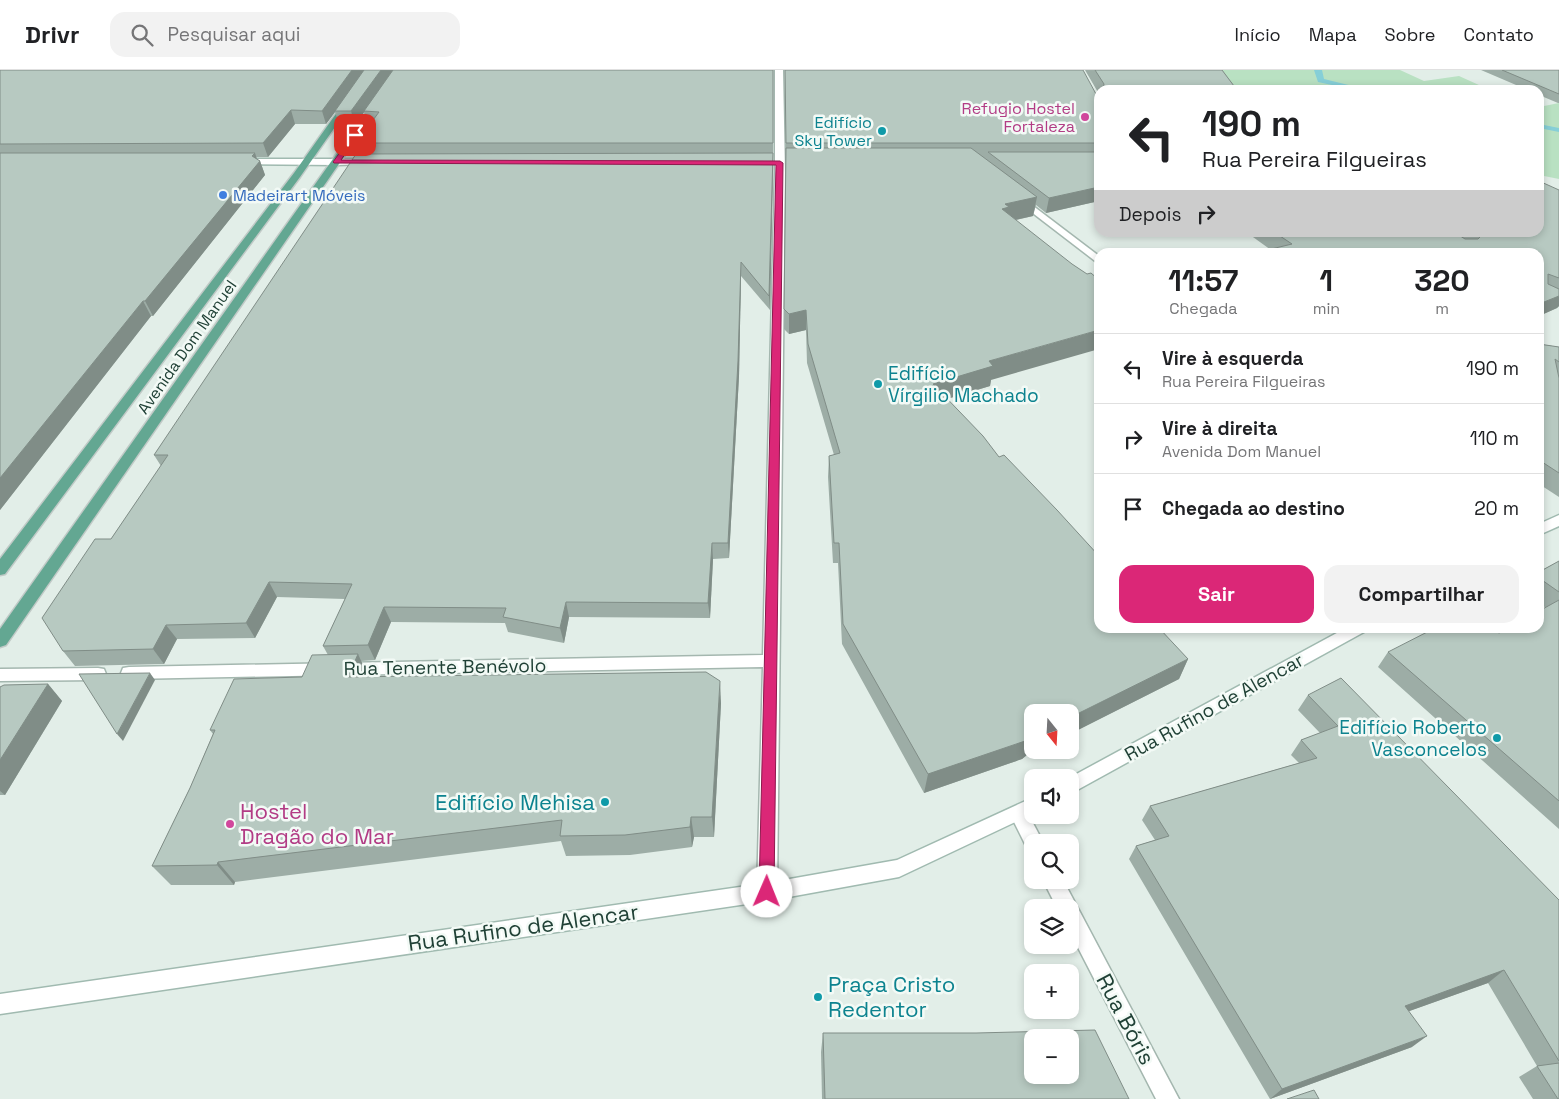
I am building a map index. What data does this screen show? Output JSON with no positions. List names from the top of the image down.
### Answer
{
  "streets": {
    "main road": ["Avenida Dom Manuel"],
    "street": ["Rua Tenente Benévolo", "Rua Rufino de Alencar", "Rua Bóris"]
  },
  "places": [
    "Refugio Hostel Fortaleza",
    "Edifício Sky Tower",
    "Madeirart Móveis",
    "Edifício Vírgilio Machado",
    "Edifício Roberto Vasconcelos",
    "Edifício Mehisa",
    "Hostel Dragão do Mar",
    "Praça Cristo Redentor"
  ],
  "north": "bottom",
  "page": {
    "header": "Drivr",
    "search": "Pesquisar aqui",
    "nav": [
      "Início",
      "Mapa",
      "Sobre",
      "Contato"
    ],
    "turn": ["190 m", "Rua Pereira Filgueiras"],
    "then": "Depois",
    "eta": [
      "11:57",
      "Chegada",
      "1",
      "min",
      "320",
      "m"
    ],
    "list": [
      {
        "name": "Vire à esquerda",
        "note": "Rua Pereira Filgueiras",
        "value": "190 m"
      },
      {
        "name": "Vire à direita",
        "note": "Avenida Dom Manuel",
        "value": "110 m"
      },
      {
        "name": "Chegada ao destino",
        "value": "20 m"
      }
    ],
    "buttons": ["Sair", "Compartilhar"],
    "map_buttons": ["+", "−"]
  }
}
